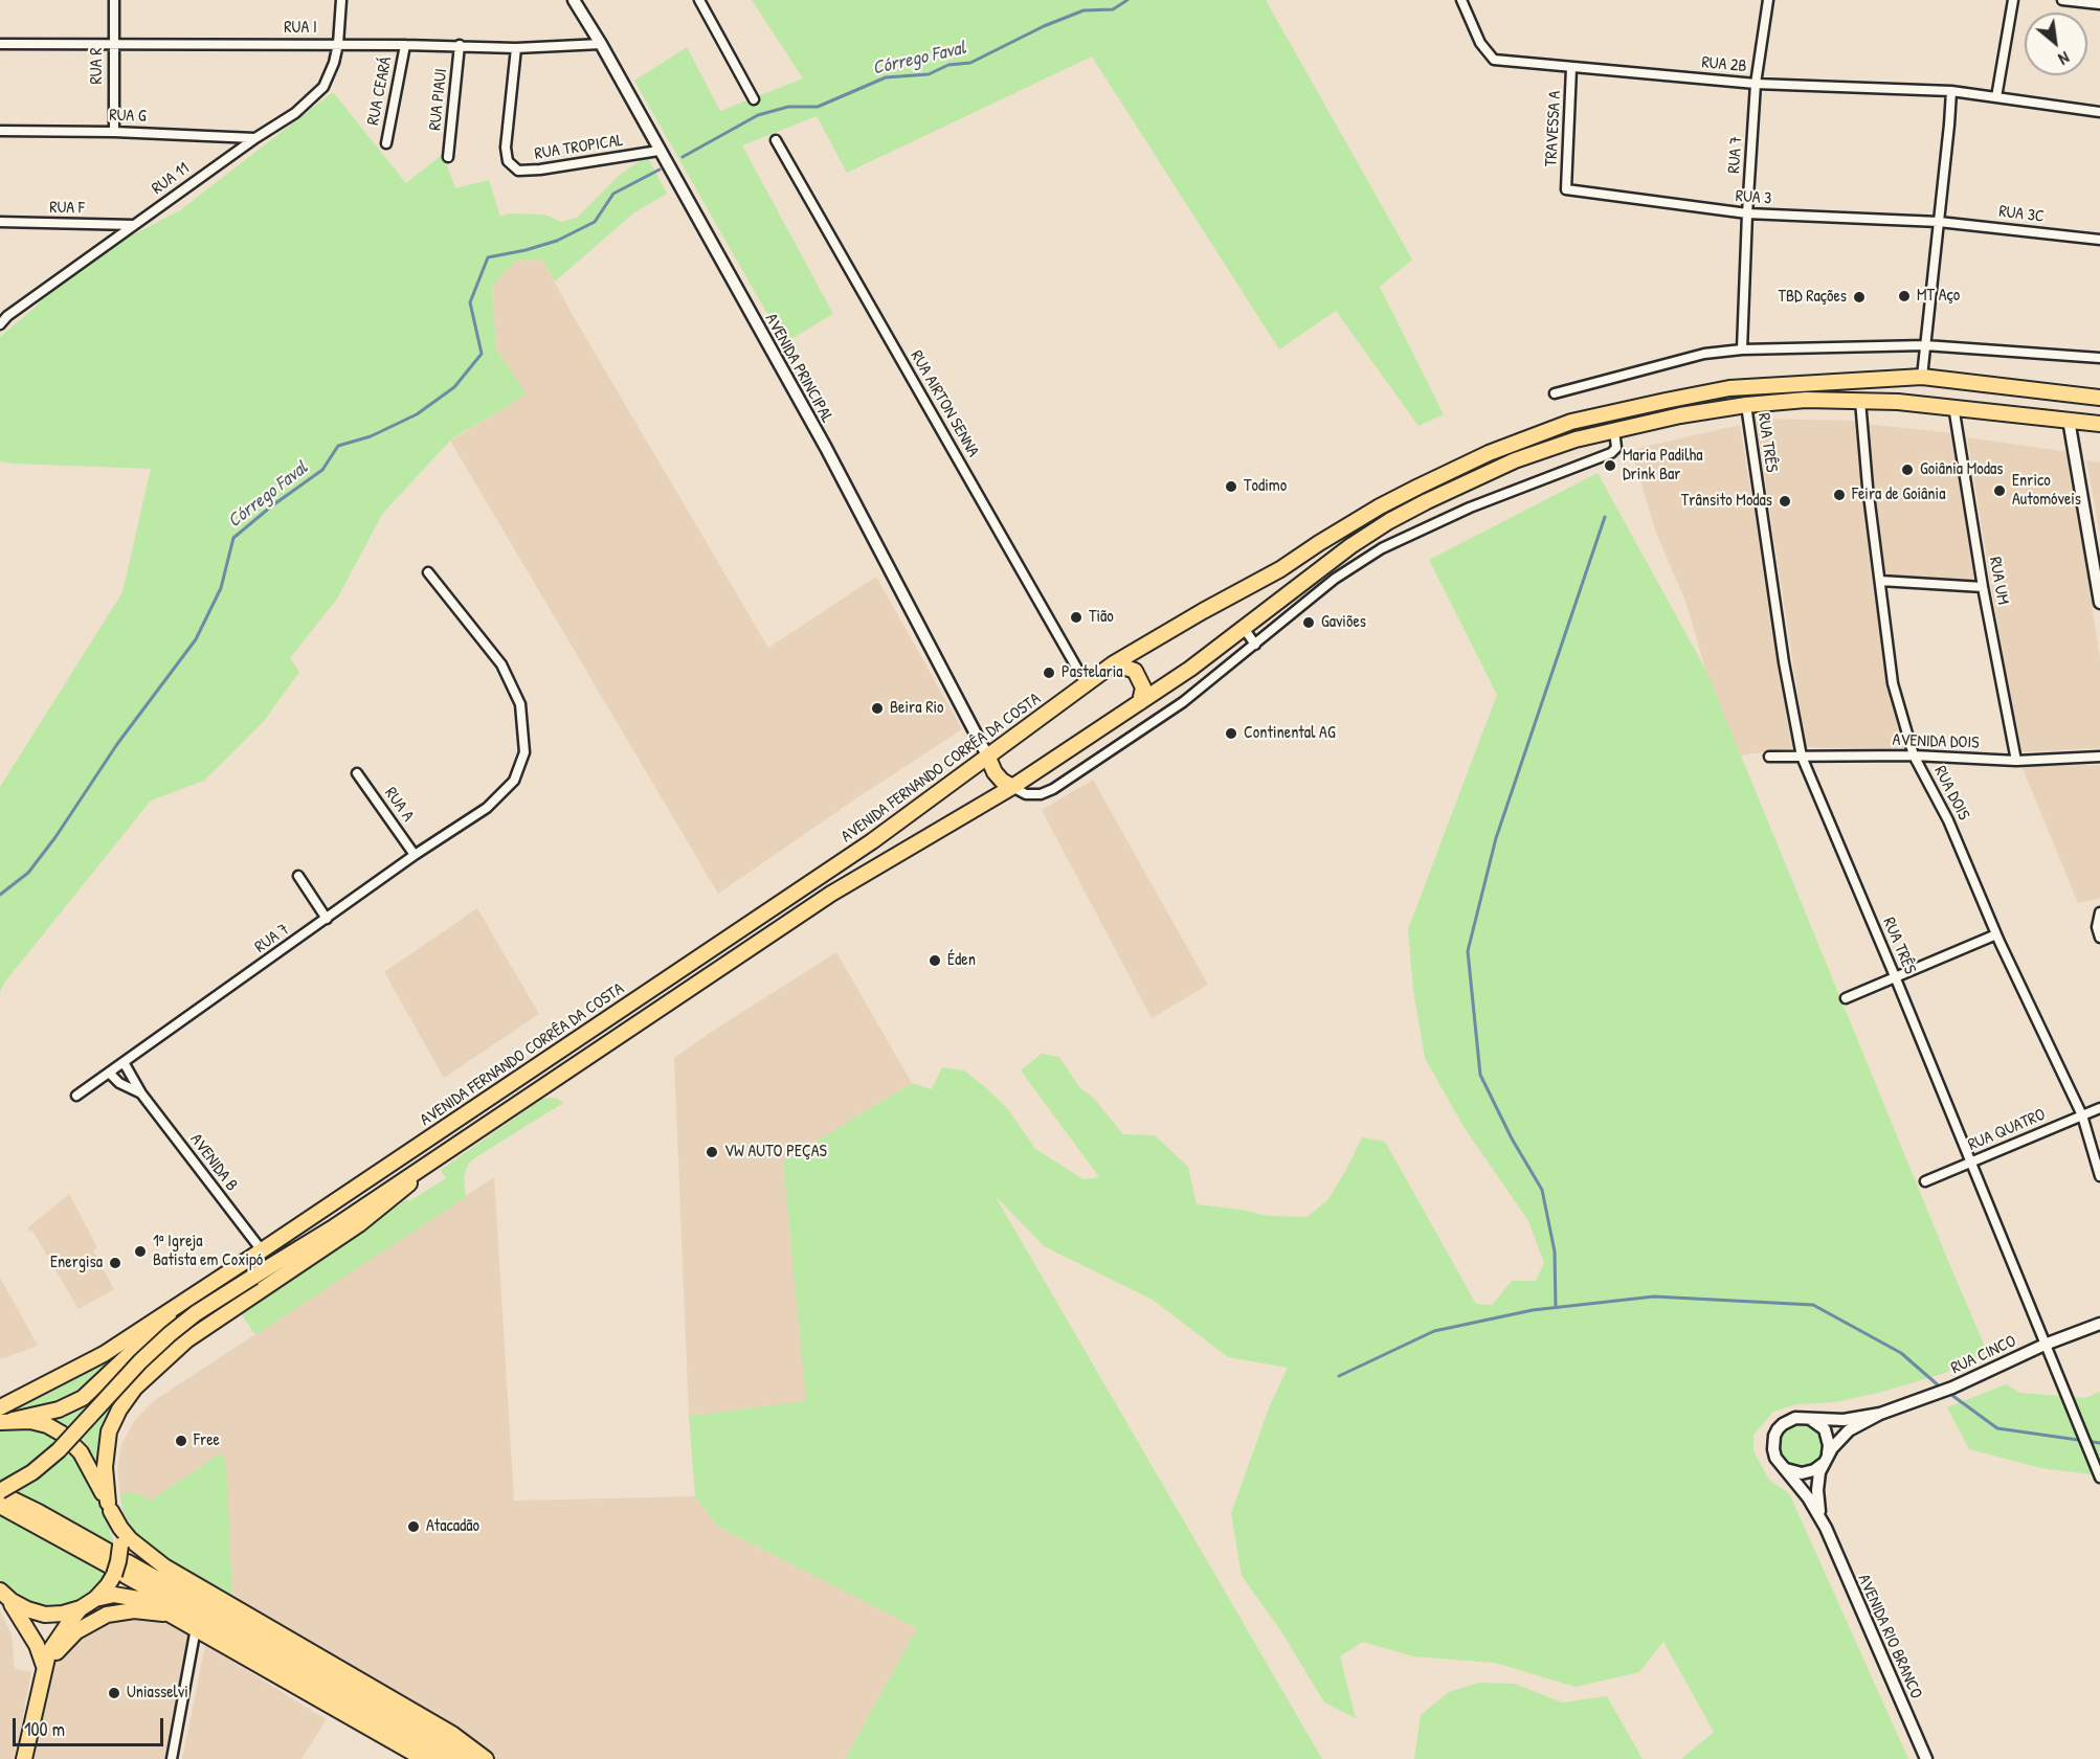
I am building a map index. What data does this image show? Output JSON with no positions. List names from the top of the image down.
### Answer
{
  "streets": {
    "main road": ["AVENIDA FERNANDO CORRÊA DA COSTA"],
    "street": [
      "RUA I",
      "RUA 2B",
      "RUA R",
      "RUA CEARÁ",
      "RUA PIAUI",
      "RUA G",
      "TRAVESSA A",
      "RUA TROPICAL",
      "RUA 7",
      "RUA 11",
      "RUA 3",
      "RUA F",
      "RUA 3C",
      "AVENIDA PRINCIPAL",
      "RUA AIRTON SENNA",
      "RUA TRÊS",
      "RUA UM",
      "AVENIDA DOIS",
      "RUA DOIS",
      "RUA A",
      "RUA QUATRO",
      "AVENIDA B",
      "RUA CINCO",
      "AVENIDA RIO BRANCO"
    ]
  },
  "crossings": [
    ["RUA I", "RUA R"],
    ["RUA I", "RUA CEARÁ"],
    ["RUA I", "RUA PIAUI"],
    ["RUA I", "RUA TROPICAL"],
    ["RUA I", "RUA 11"],
    ["RUA I", "AVENIDA PRINCIPAL"],
    ["RUA 2B", "TRAVESSA A"],
    ["RUA 2B", "RUA 7"],
    ["RUA R", "RUA G"],
    ["RUA G", "RUA 11"],
    ["TRAVESSA A", "RUA 3"],
    ["RUA TROPICAL", "AVENIDA PRINCIPAL"],
    ["RUA 7", "RUA 3"],
    ["RUA 7", "RUA A"],
    ["RUA 7", "AVENIDA B"],
    ["RUA 11", "RUA F"],
    ["RUA 3", "RUA 3C"],
    ["AVENIDA PRINCIPAL", "AVENIDA FERNANDO CORRÊA DA COSTA"],
    ["RUA AIRTON SENNA", "AVENIDA FERNANDO CORRÊA DA COSTA"],
    ["RUA TRÊS", "AVENIDA DOIS"],
    ["RUA TRÊS", "RUA QUATRO"],
    ["RUA TRÊS", "RUA CINCO"],
    ["RUA UM", "AVENIDA DOIS"],
    ["AVENIDA DOIS", "RUA DOIS"],
    ["AVENIDA FERNANDO CORRÊA DA COSTA", "AVENIDA B"],
    ["RUA DOIS", "RUA QUATRO"]
  ],
  "water": ["Córrego Faval"],
  "places": [
    "MT Aço",
    "TBD Rações",
    "Maria Padilha Drink Bar",
    "Goiânia Modas",
    "Todimo",
    "Enrico Automóveis",
    "Feira de Goiânia",
    "Trânsito Modas",
    "Tião",
    "Gaviões",
    "Pastelaria",
    "Beira Rio",
    "Continental AG",
    "Éden",
    "VW AUTO PEÇAS",
    "1ª Igreja Batista em Coxipó",
    "Energisa",
    "Free",
    "Atacadão",
    "Uniasselvi"
  ],
  "scale_bar": "100 m",
  "north": "bottom right"
}
